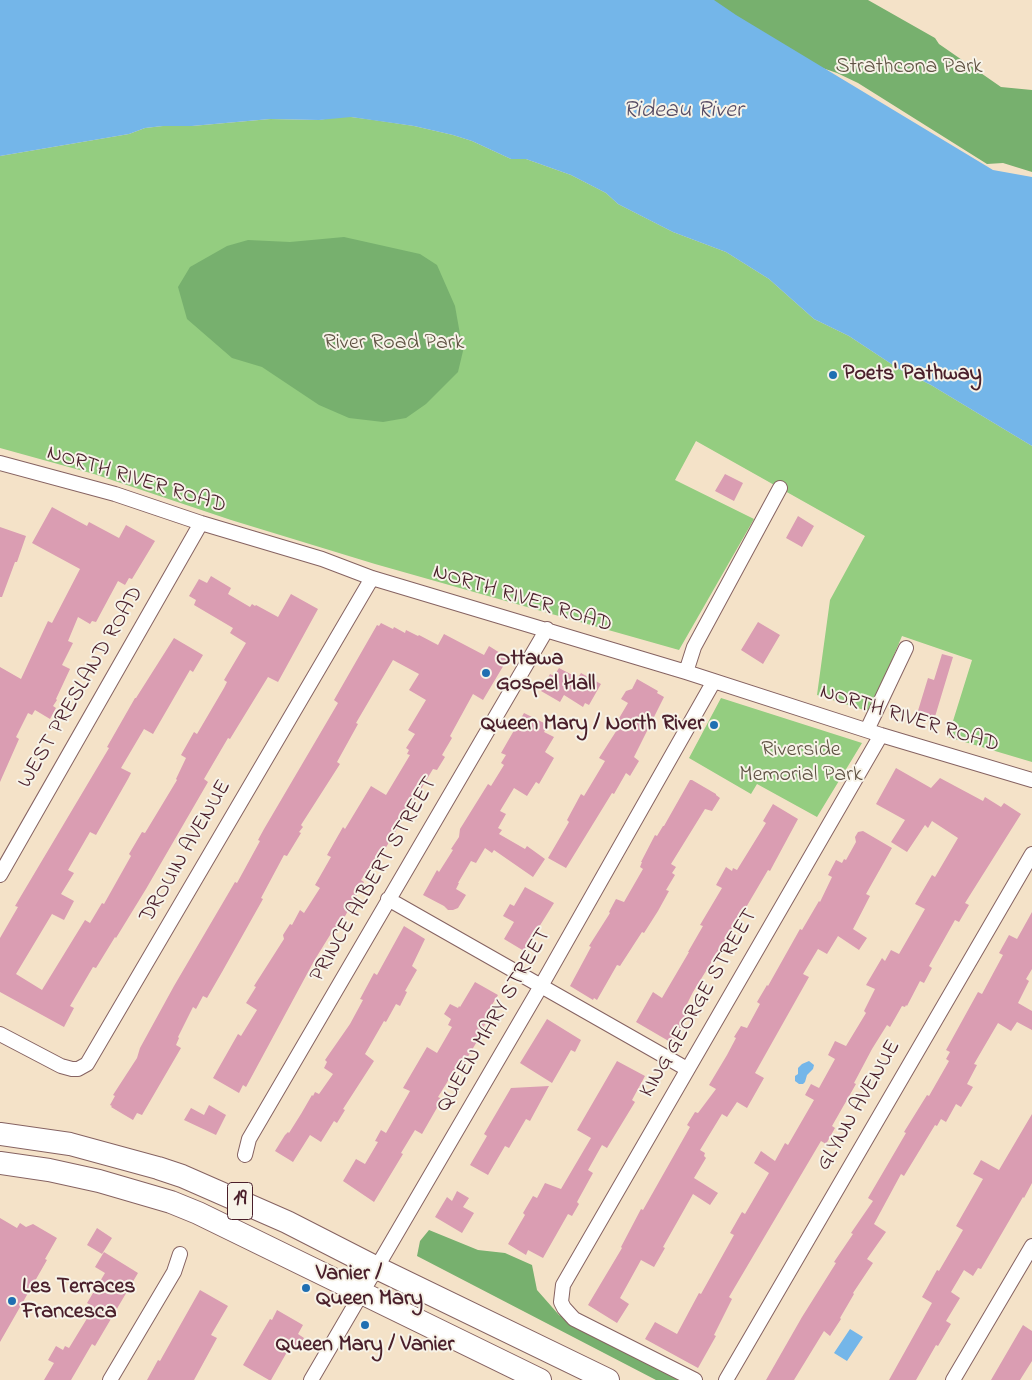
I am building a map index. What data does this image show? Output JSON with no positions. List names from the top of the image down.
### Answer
{
  "streets": {
    "main road": ["19"],
    "street": [
      "NORTH RIVER ROAD",
      "WEST PRESLAND ROAD",
      "DROUIN AVENUE",
      "PRINCE ALBERT STREET",
      "KING GEORGE STREET",
      "QUEEN MARY STREET",
      "GLYNN AVENUE"
    ]
  },
  "crossings": [
    ["NORTH RIVER ROAD", "WEST PRESLAND ROAD"],
    ["NORTH RIVER ROAD", "DROUIN AVENUE"],
    ["NORTH RIVER ROAD", "PRINCE ALBERT STREET"],
    ["NORTH RIVER ROAD", "KING GEORGE STREET"],
    ["NORTH RIVER ROAD", "QUEEN MARY STREET"],
    ["QUEEN MARY STREET", "19"]
  ],
  "water": ["Rideau River"],
  "parks": ["Strathcona Park", "River Road Park", "Riverside Memorial Park"],
  "places": [
    "Poets' Pathway",
    "Ottawa Gospel Hall",
    "Queen Mary / North River",
    "Vanier / Queen Mary",
    "Les Terraces Francesca",
    "Queen Mary / Vanier"
  ]
}
